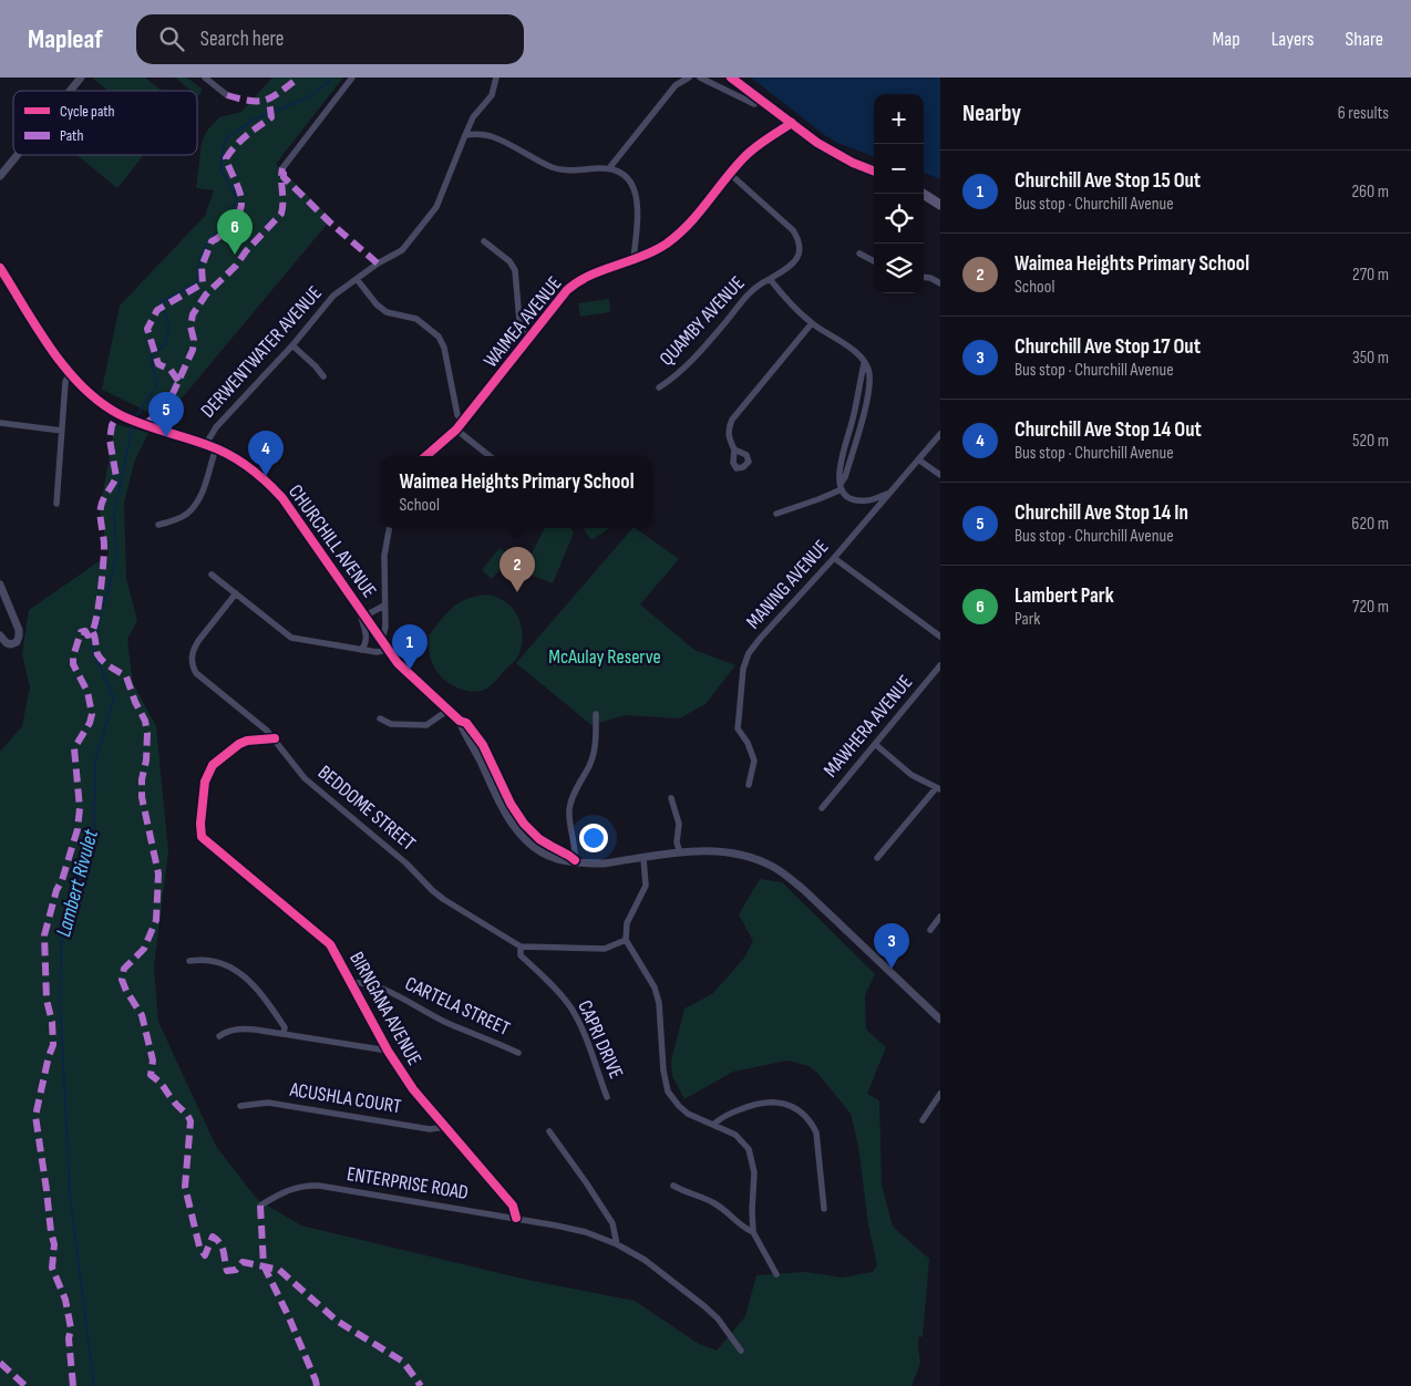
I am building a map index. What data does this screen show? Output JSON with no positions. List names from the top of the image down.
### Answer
{
  "streets": {
    "street": [
      "QUAMBY AVENUE",
      "WAIMEA AVENUE",
      "DERWENTWATER AVENUE",
      "CHURCHILL AVENUE",
      "MANING AVENUE",
      "MAWHERA AVENUE",
      "BEDDOME STREET",
      "CARTELA STREET",
      "BIRNGANA AVENUE",
      "CAPRI DRIVE",
      "ACUSHLA COURT",
      "ENTERPRISE ROAD"
    ]
  },
  "crossings": [
    ["QUAMBY AVENUE", "WAIMEA AVENUE"],
    ["DERWENTWATER AVENUE", "CHURCHILL AVENUE"],
    ["BEDDOME STREET", "BIRNGANA AVENUE"],
    ["BEDDOME STREET", "CAPRI DRIVE"],
    ["CARTELA STREET", "BIRNGANA AVENUE"],
    ["BIRNGANA AVENUE", "ACUSHLA COURT"],
    ["BIRNGANA AVENUE", "ENTERPRISE ROAD"]
  ],
  "water": ["Lambert Rivulet"],
  "parks": ["McAulay Reserve"],
  "legend": ["Cycle path", "Path"],
  "page": {
    "header": "Mapleaf",
    "search": "Search here",
    "nav": ["Map", "Layers", "Share"],
    "heading": ["Nearby", "6 results"],
    "map_buttons": ["+", "−"],
    "list": [
      {
        "mark": "1",
        "name": "Churchill Ave Stop 15 Out",
        "note": "Bus stop · Churchill Avenue",
        "value": "260 m"
      },
      {
        "mark": "2",
        "name": "Waimea Heights Primary School",
        "note": "School",
        "value": "270 m"
      },
      {
        "mark": "3",
        "name": "Churchill Ave Stop 17 Out",
        "note": "Bus stop · Churchill Avenue",
        "value": "350 m"
      },
      {
        "mark": "4",
        "name": "Churchill Ave Stop 14 Out",
        "note": "Bus stop · Churchill Avenue",
        "value": "520 m"
      },
      {
        "mark": "5",
        "name": "Churchill Ave Stop 14 In",
        "note": "Bus stop · Churchill Avenue",
        "value": "620 m"
      },
      {
        "mark": "6",
        "name": "Lambert Park",
        "note": "Park",
        "value": "720 m"
      }
    ],
    "pins": [
      "6",
      "5",
      "4",
      "2",
      "1",
      "3"
    ],
    "popup": ["Waimea Heights Primary School", "School"]
  }
}
